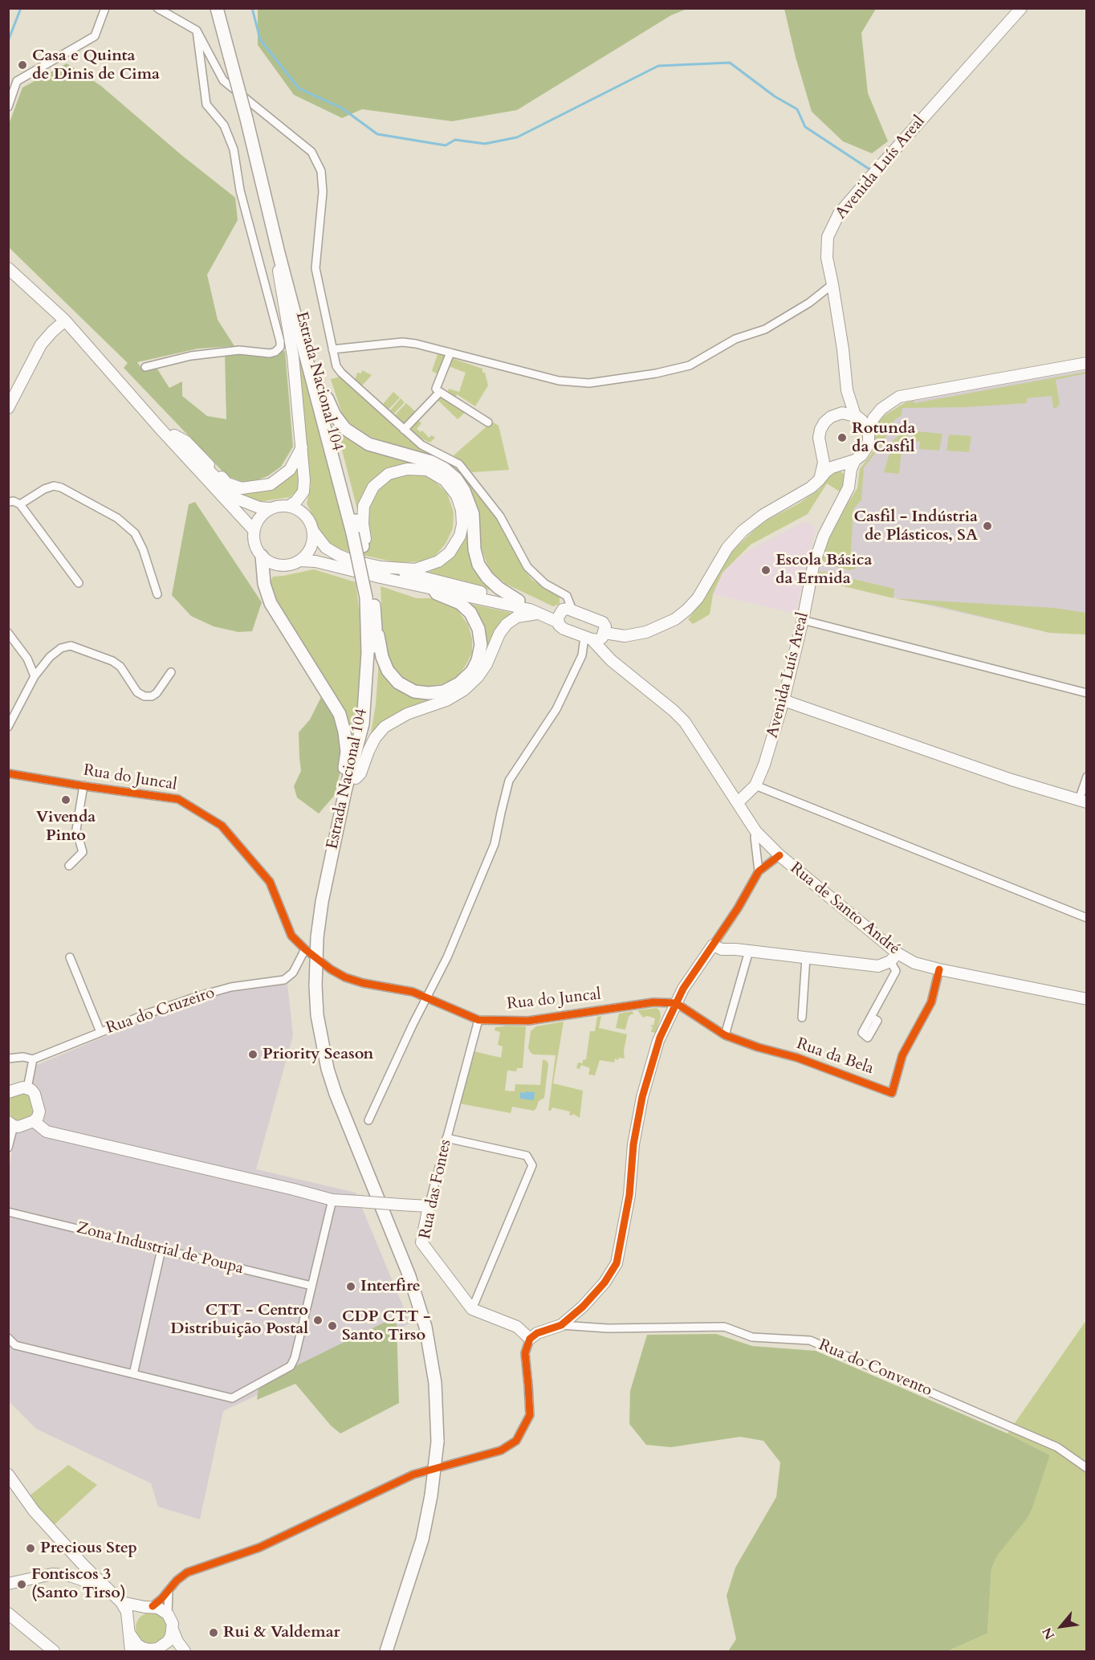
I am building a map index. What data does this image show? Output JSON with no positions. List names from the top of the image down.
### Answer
{
  "streets": {
    "main road": ["Estrada Nacional 104"],
    "street": [
      "Avenida Luís Areal",
      "Rua do Juncal",
      "Rua de Santo André",
      "Rua do Cruzeiro",
      "Rua da Bela",
      "Rua das Fontes",
      "Zona Industrial de Poupa",
      "Rua do Convento"
    ]
  },
  "crossings": [
    ["Avenida Luís Areal", "Rua de Santo André"],
    ["Rua do Juncal", "Rua do Cruzeiro"],
    ["Rua do Juncal", "Rua da Bela"],
    ["Rua do Juncal", "Rua das Fontes"],
    ["Rua de Santo André", "Rua da Bela"]
  ],
  "places": [
    "Casa e Quinta de Dinis de Cima",
    "Rotunda da Casfil",
    "Casfil - Indústria de Plásticos, SA",
    "Escola Básica da Ermida",
    "Vivenda Pinto",
    "Priority Season",
    "Interfire",
    "CTT - Centro Distribuição Postal",
    "CDP CTT - Santo Tirso",
    "Precious Step",
    "Fontiscos 3 (Santo Tirso)",
    "Rui & Valdemar"
  ],
  "north": "bottom left"
}
